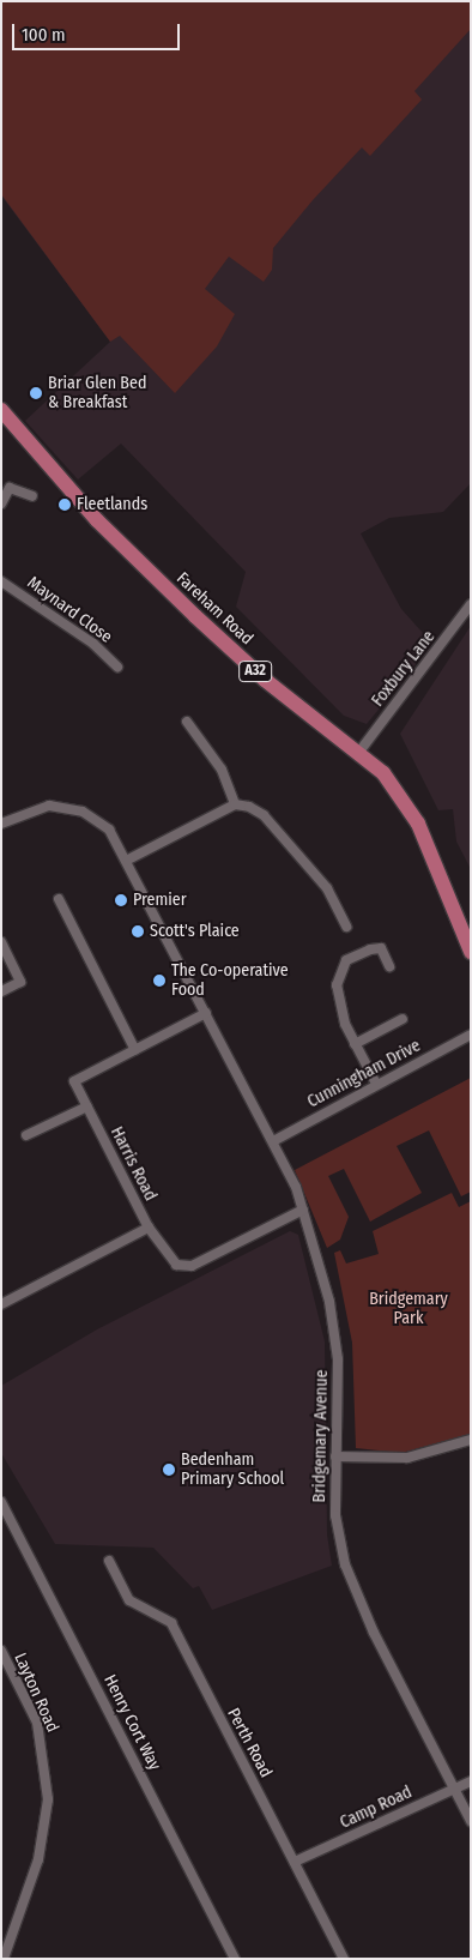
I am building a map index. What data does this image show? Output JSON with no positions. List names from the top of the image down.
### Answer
{
  "streets": {
    "main road": ["Fareham Road", "A32"],
    "street": [
      "Maynard Close",
      "Foxbury Lane",
      "Cunningham Drive",
      "Harris Road",
      "Bridgemary Avenue",
      "Layton Road",
      "Henry Cort Way",
      "Perth Road",
      "Camp Road"
    ]
  },
  "crossings": [
    ["Fareham Road", "Foxbury Lane"],
    ["Cunningham Drive", "Bridgemary Avenue"],
    ["Harris Road", "Bridgemary Avenue"],
    ["Bridgemary Avenue", "Camp Road"],
    ["Perth Road", "Camp Road"]
  ],
  "parks": ["Bridgemary Park"],
  "places": [
    "Briar Glen Bed & Breakfast",
    "Fleetlands",
    "Premier",
    "Scott's Plaice",
    "The Co-operative Food",
    "Bedenham Primary School"
  ],
  "scale_bar": "100 m"
}
